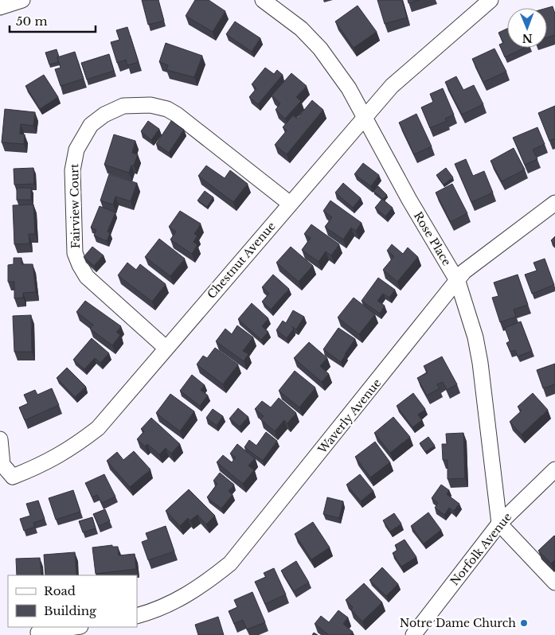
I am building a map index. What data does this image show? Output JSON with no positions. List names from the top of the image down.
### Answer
{
  "streets": {
    "street": [
      "Fairview Court",
      "Rose Place",
      "Chestnut Avenue",
      "Waverly Avenue",
      "Norfolk Avenue"
    ]
  },
  "crossings": [
    ["Fairview Court", "Chestnut Avenue"],
    ["Rose Place", "Chestnut Avenue"],
    ["Rose Place", "Waverly Avenue"],
    ["Rose Place", "Norfolk Avenue"]
  ],
  "places": ["Notre Dame Church"],
  "legend": ["Road", "Building"],
  "scale_bar": "50 m",
  "north": "bottom"
}
